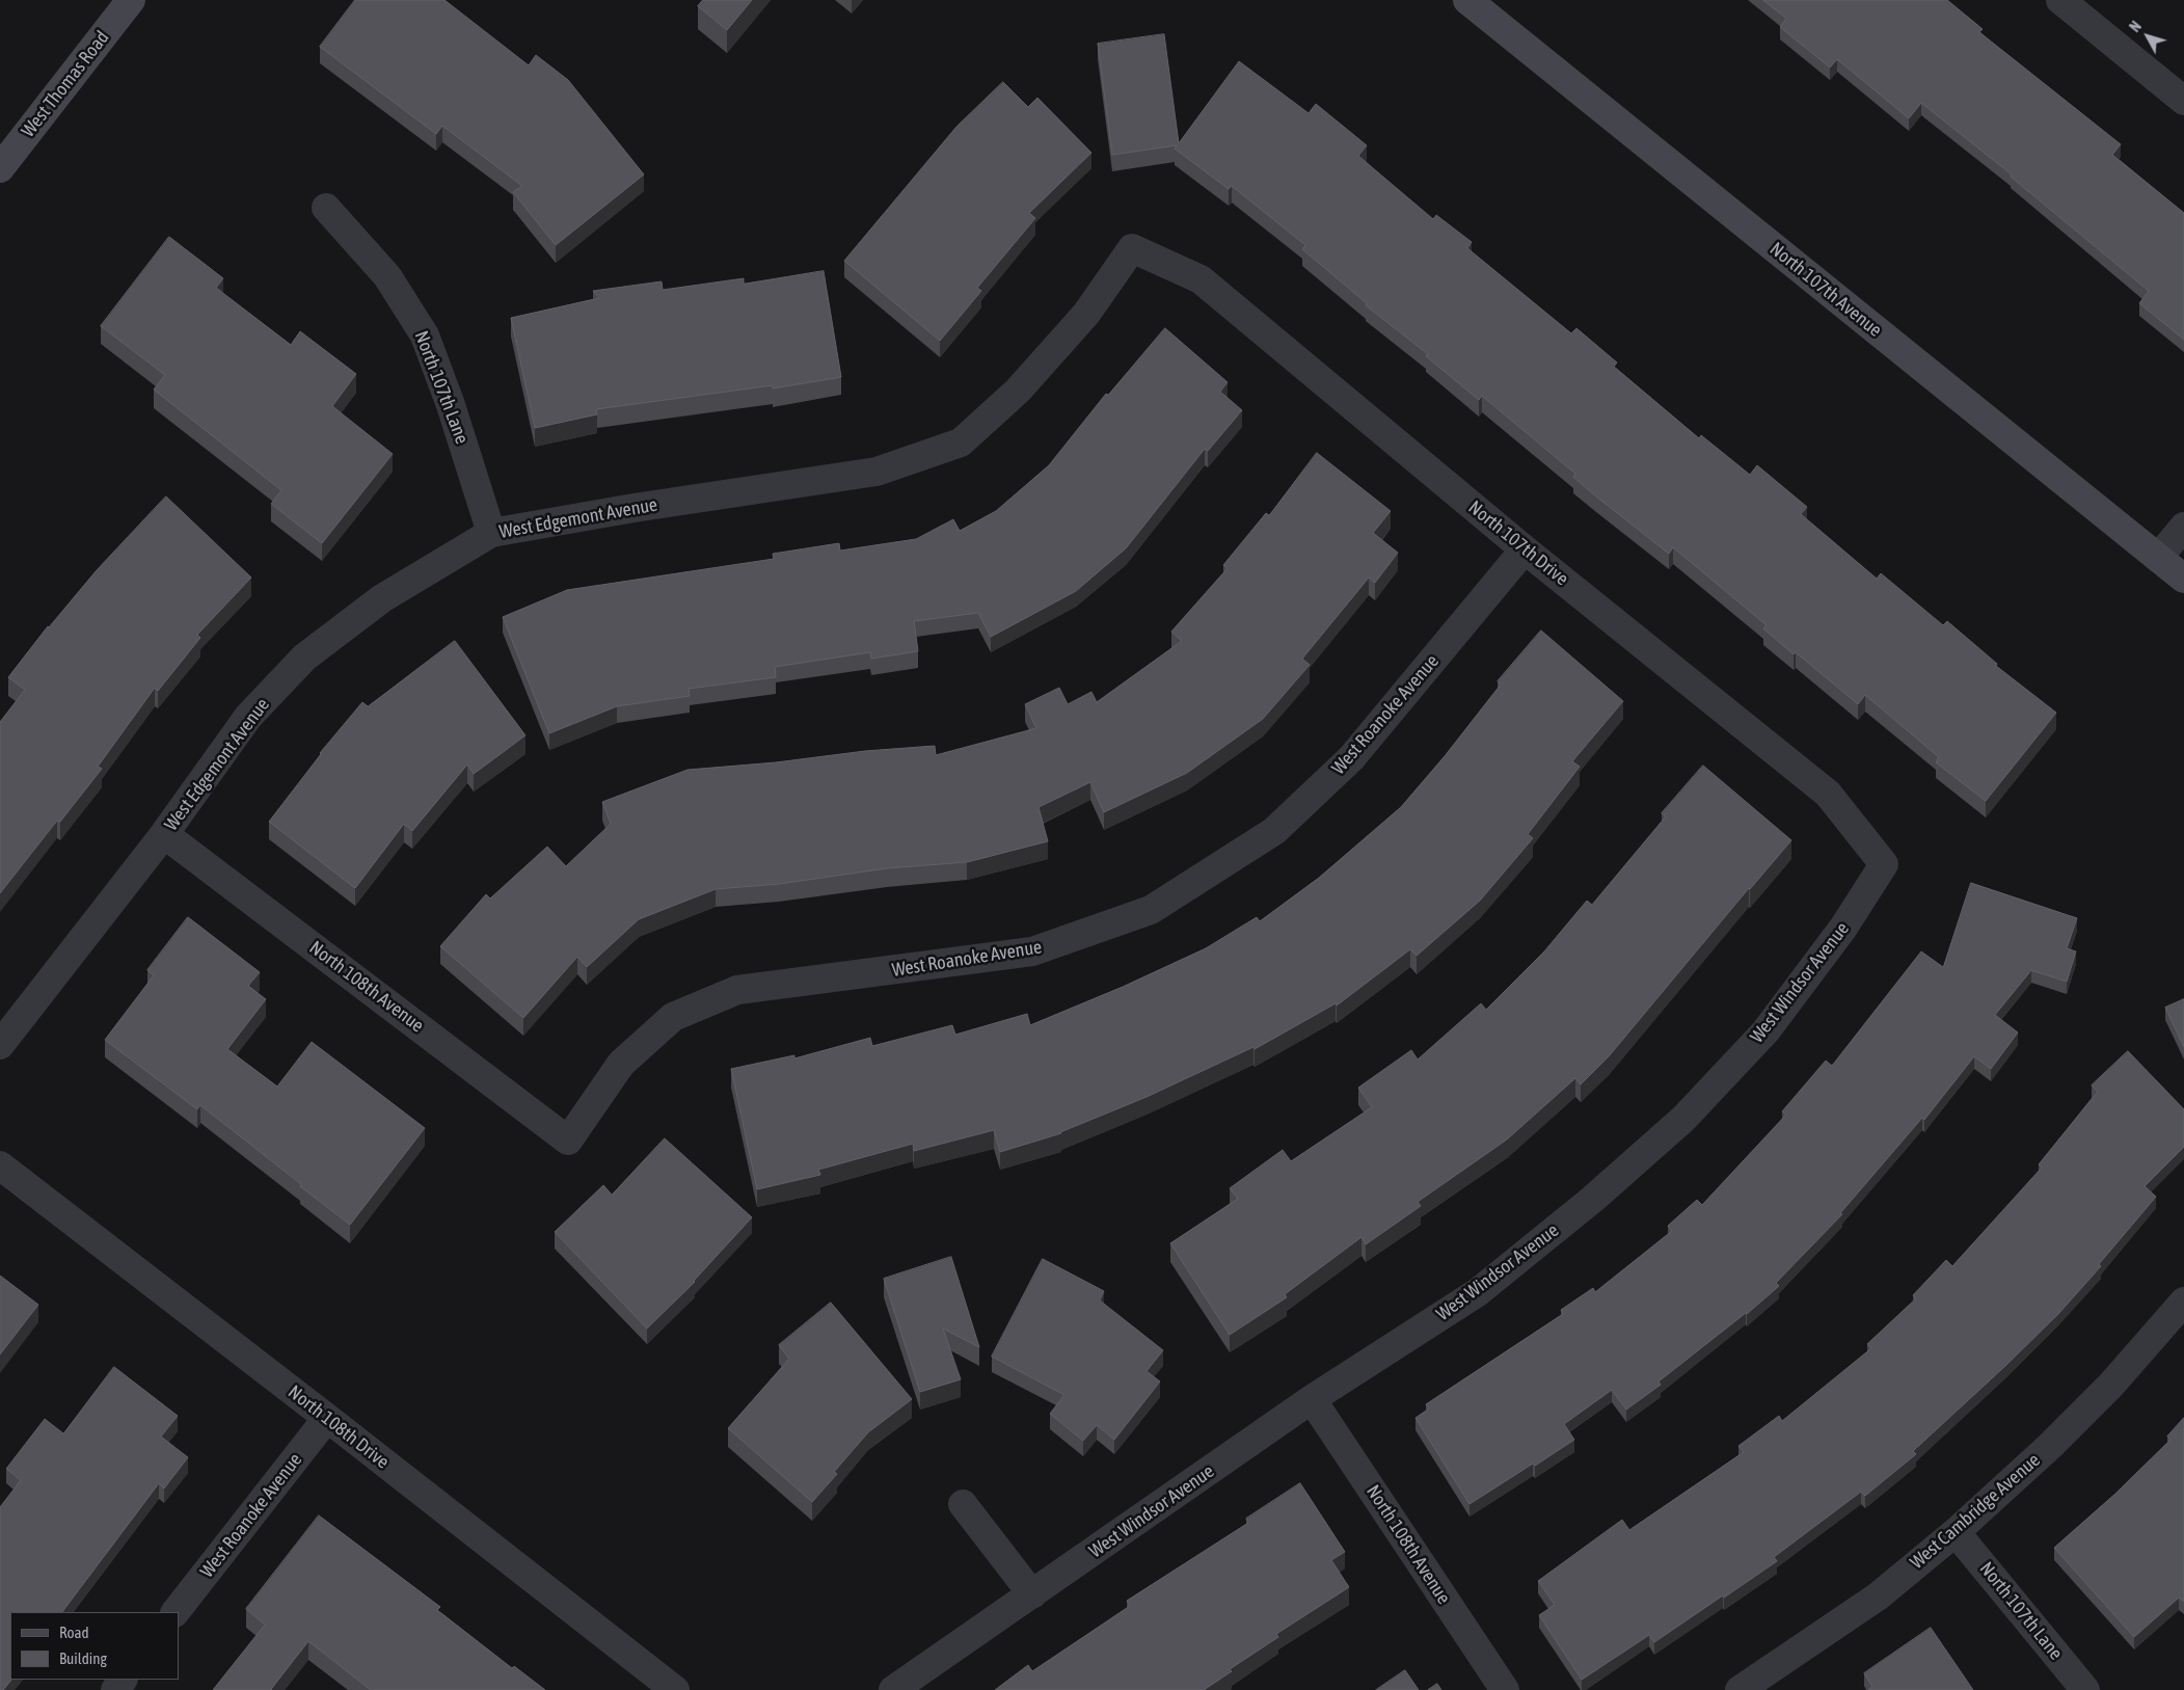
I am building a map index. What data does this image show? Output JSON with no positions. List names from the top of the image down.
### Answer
{
  "streets": {
    "main road": ["West Thomas Road", "North 107th Avenue"],
    "street": [
      "North 107th Lane",
      "West Edgemont Avenue",
      "North 107th Drive",
      "West Roanoke Avenue",
      "West Windsor Avenue",
      "North 108th Avenue",
      "North 108th Drive",
      "West Cambridge Avenue"
    ]
  },
  "crossings": [
    ["North 107th Lane", "West Edgemont Avenue"],
    ["North 107th Lane", "West Cambridge Avenue"],
    ["West Edgemont Avenue", "North 107th Drive"],
    ["West Edgemont Avenue", "North 108th Avenue"],
    ["North 107th Drive", "West Roanoke Avenue"],
    ["North 107th Drive", "West Windsor Avenue"],
    ["West Roanoke Avenue", "North 108th Avenue"],
    ["West Roanoke Avenue", "North 108th Drive"],
    ["West Windsor Avenue", "North 108th Avenue"]
  ],
  "legend": ["Road", "Building"],
  "north": "top left"
}
